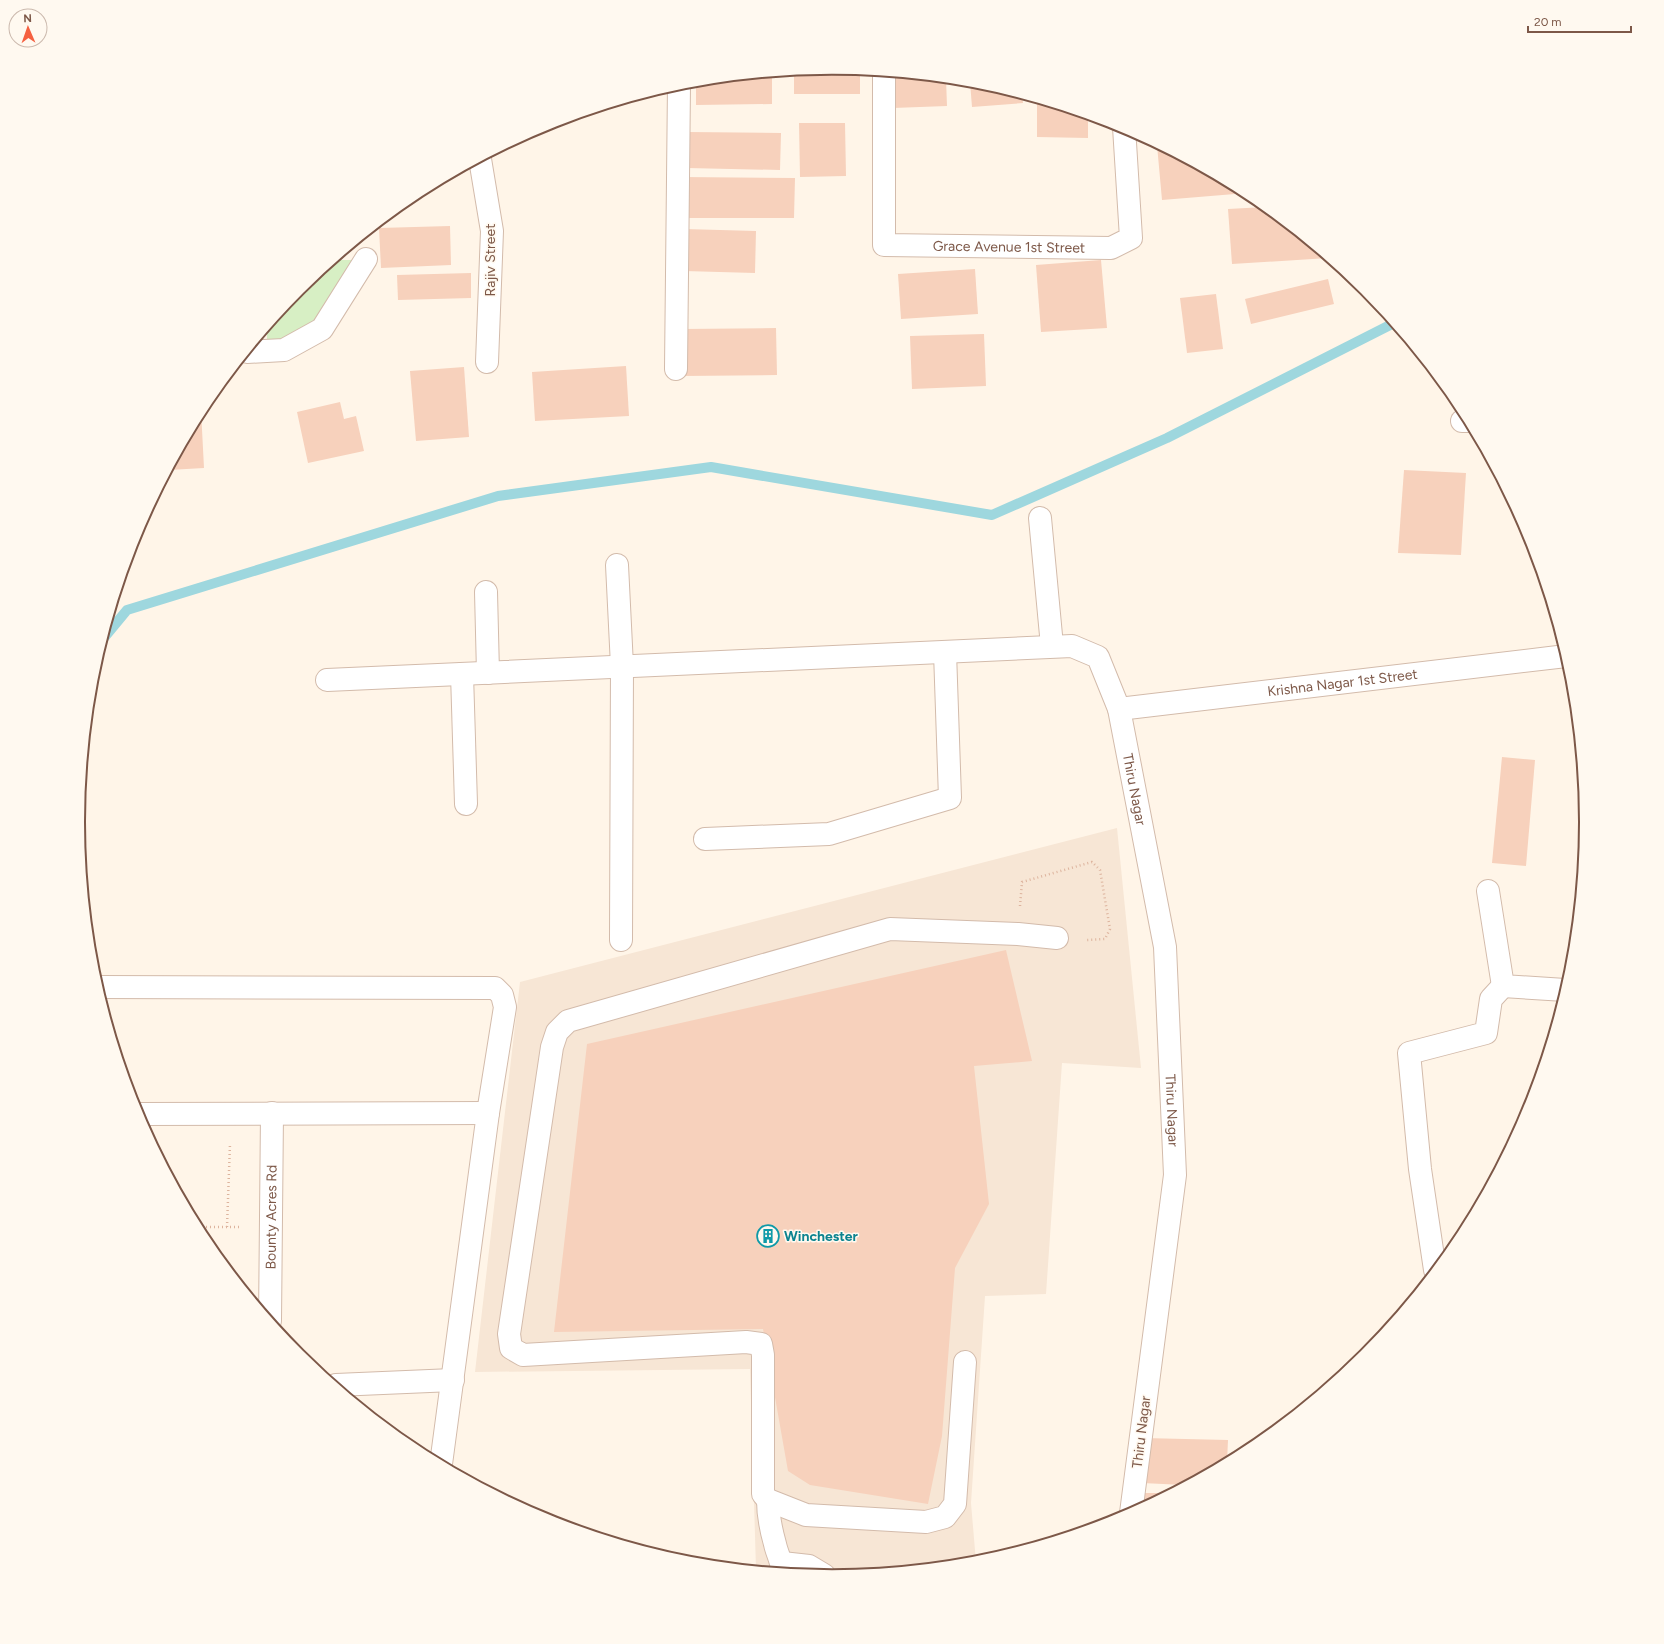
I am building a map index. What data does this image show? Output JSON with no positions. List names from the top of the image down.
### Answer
{
  "streets": {
    "street": [
      "Grace Avenue 1st Street",
      "Rajiv Street",
      "Krishna Nagar 1st Street",
      "Thiru Nagar",
      "Bounty Acres Rd"
    ]
  },
  "crossings": [
    ["Krishna Nagar 1st Street", "Thiru Nagar"]
  ],
  "places": {
    "building": ["Winchester"]
  },
  "scale_bar": "20 m",
  "north": "top"
}
